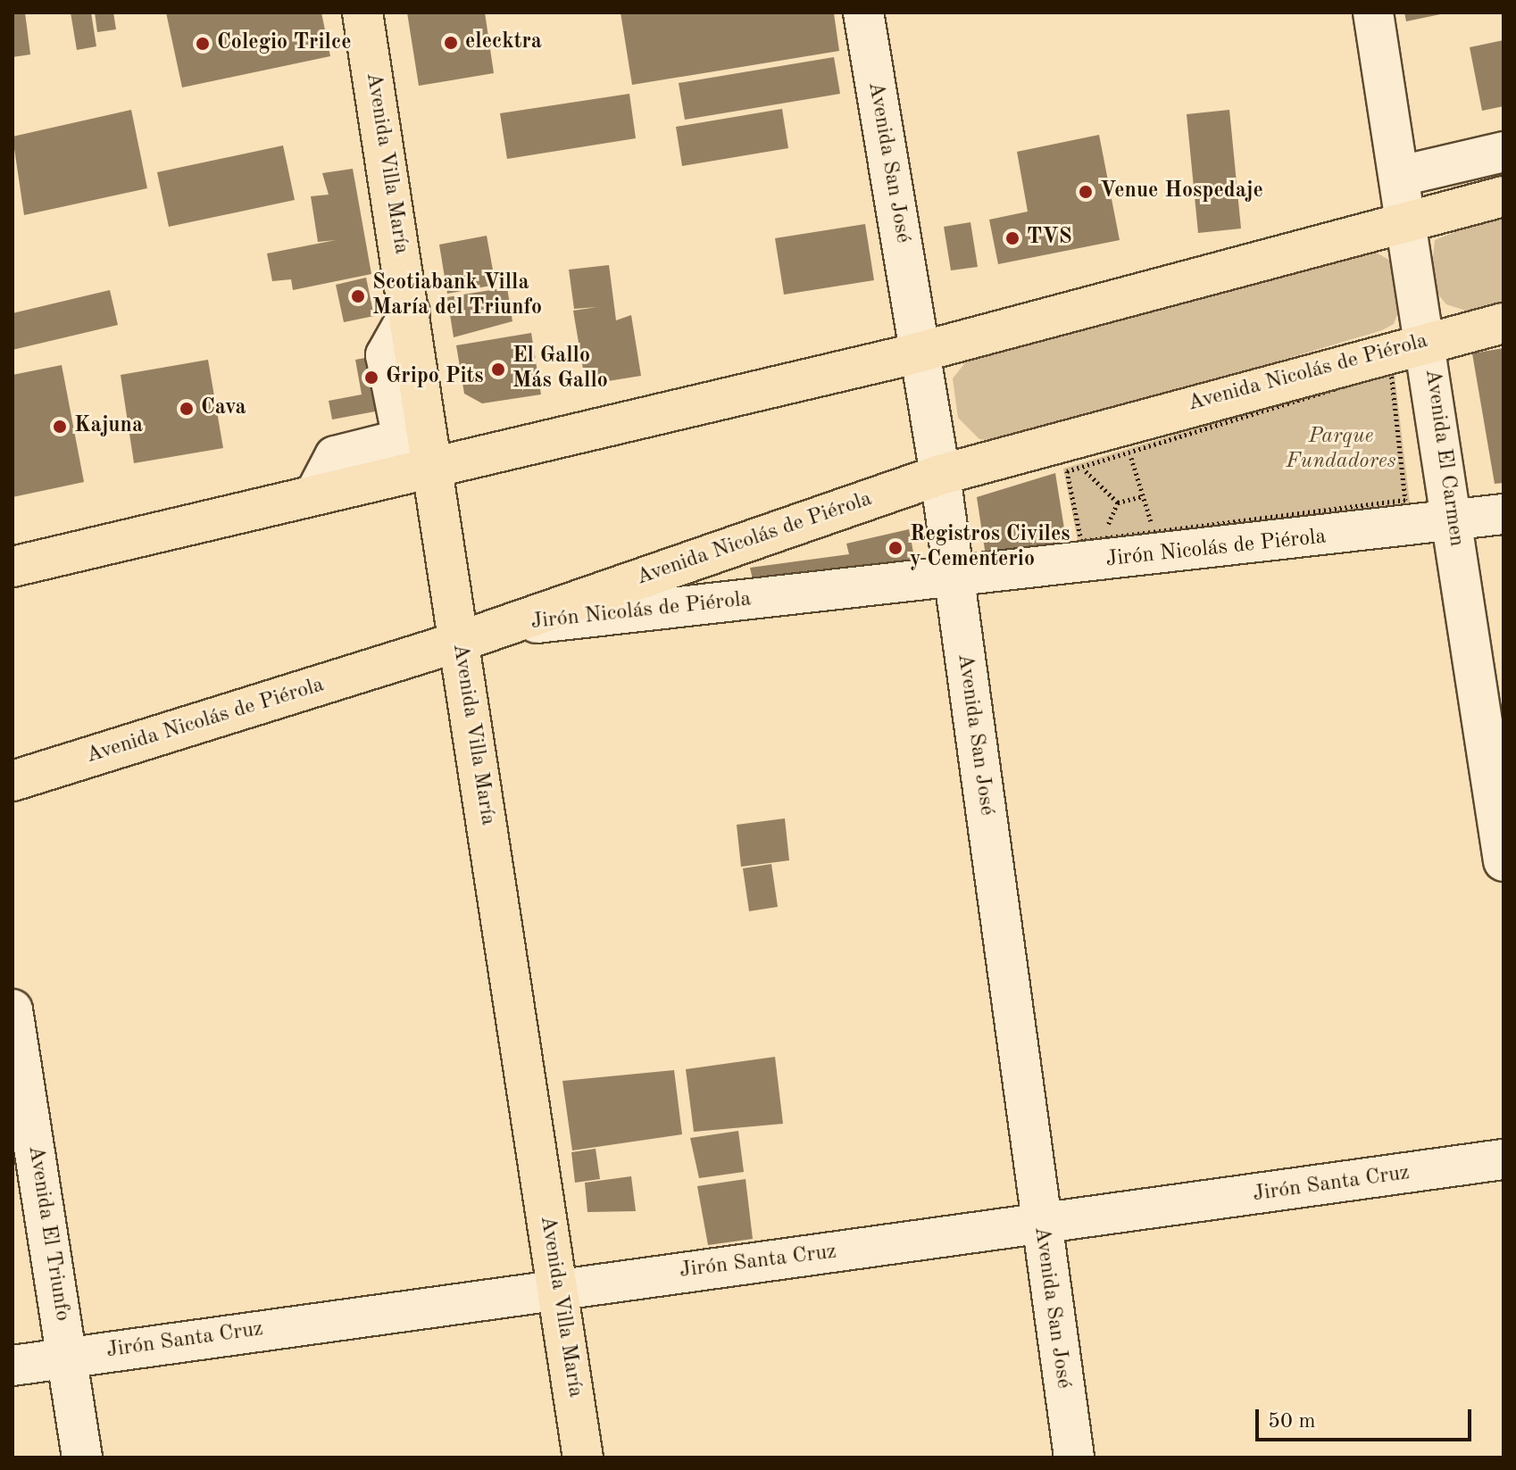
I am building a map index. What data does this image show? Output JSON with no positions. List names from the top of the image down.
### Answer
{
  "streets": {
    "main road": ["Avenida Villa María", "Avenida Nicolás de Piérola"],
    "street": [
      "Avenida San José",
      "Avenida El Carmen",
      "Jirón Nicolás de Piérola",
      "Jirón Santa Cruz",
      "Avenida El Triunfo"
    ]
  },
  "crossings": [
    ["Avenida San José", "Avenida Nicolás de Piérola"],
    ["Avenida San José", "Jirón Nicolás de Piérola"],
    ["Avenida San José", "Jirón Santa Cruz"],
    ["Avenida Villa María", "Avenida Nicolás de Piérola"],
    ["Avenida Villa María", "Jirón Santa Cruz"],
    ["Avenida Nicolás de Piérola", "Avenida El Carmen"],
    ["Avenida Nicolás de Piérola", "Jirón Nicolás de Piérola"],
    ["Avenida El Carmen", "Jirón Nicolás de Piérola"],
    ["Jirón Santa Cruz", "Avenida El Triunfo"]
  ],
  "parks": ["Parque Fundadores"],
  "places": [
    "elecktra",
    "Colegio Trilce",
    "Venue Hospedaje",
    "TVS",
    "Scotiabank Villa María del Triunfo",
    "El Gallo Más Gallo",
    "Gripo Pits",
    "Cava",
    "Kajuna",
    "Registros Civiles y Cementerio"
  ],
  "scale_bar": "50 m"
}
